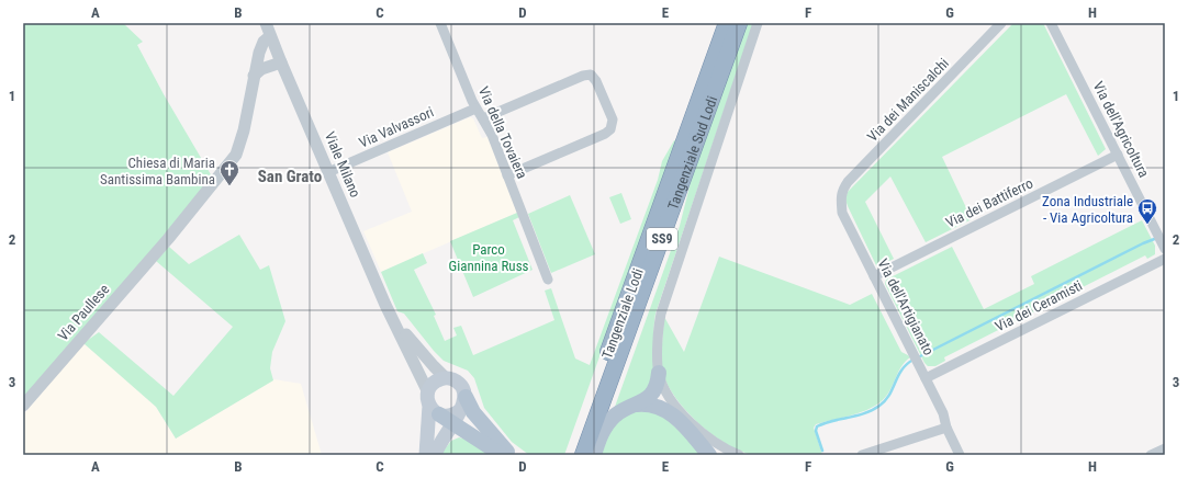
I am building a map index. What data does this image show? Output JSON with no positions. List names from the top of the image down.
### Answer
{
  "streets": {
    "highway": ["Tangenziale Sud Lodi", "SS9", "Tangenziale Lodi"],
    "street": [
      "Via dei Maniscalchi",
      "Via Valvassori",
      "Via dell'Agricoltura",
      "Via della Tovaiera",
      "Viale Milano",
      "Via dei Battiferro",
      "Via dei Ceramisti",
      "Via dell'Artigianato",
      "Via Paullese"
    ]
  },
  "crossings": [
    ["Via dei Maniscalchi", "Via dell'Artigianato"],
    ["Via Valvassori", "Via della Tovaiera"],
    ["Via Valvassori", "Viale Milano"],
    ["Via dell'Agricoltura", "Via dei Battiferro"],
    ["Viale Milano", "Via Paullese"],
    ["Via dei Battiferro", "Via dell'Artigianato"],
    ["Via dei Ceramisti", "Via dell'Artigianato"]
  ],
  "districts": ["San Grato"],
  "parks": ["Parco Giannina Russ"],
  "places": {
    "church": ["Chiesa di Maria Santissima Bambina"],
    "bus stop": ["Zona Industriale - Via Agricoltura"]
  },
  "grid": {
    "columns": [
      "A",
      "B",
      "C",
      "D",
      "E",
      "F",
      "G",
      "H"
    ],
    "rows": ["1", "2", "3"]
  }
}
